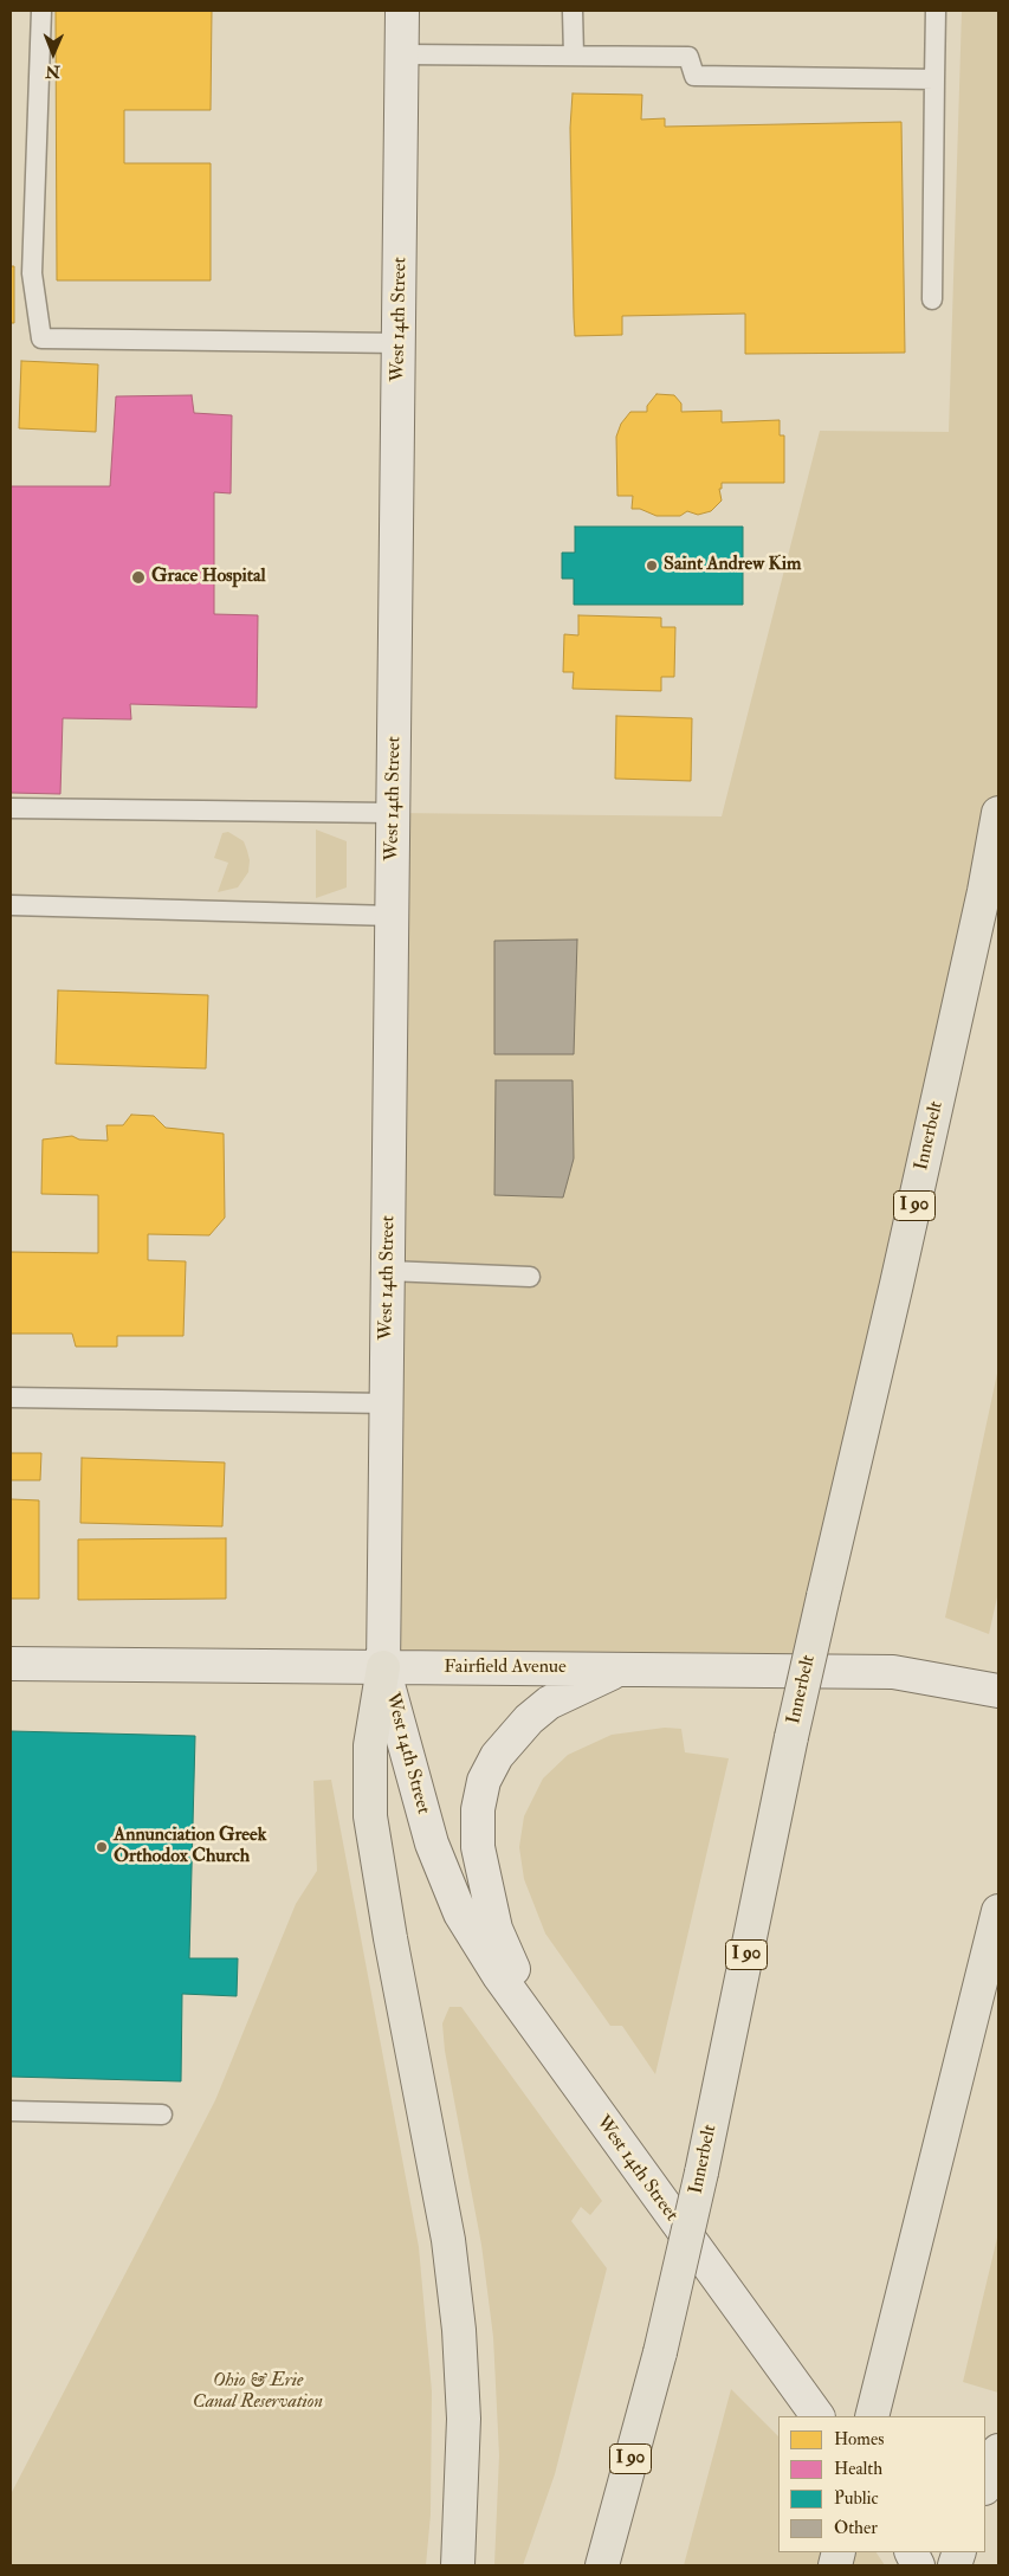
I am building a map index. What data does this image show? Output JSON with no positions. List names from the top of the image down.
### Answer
{
  "streets": {
    "highway": ["Innerbelt", "I 90"],
    "street": ["West 14th Street", "Fairfield Avenue"]
  },
  "crossings": [
    ["West 14th Street", "Fairfield Avenue"]
  ],
  "parks": ["Ohio & Erie Canal Reservation"],
  "places": ["Saint Andrew Kim", "Grace Hospital", "Annunciation Greek Orthodox Church"],
  "legend": [
    "Homes",
    "Health",
    "Public",
    "Other"
  ],
  "north": "bottom"
}
